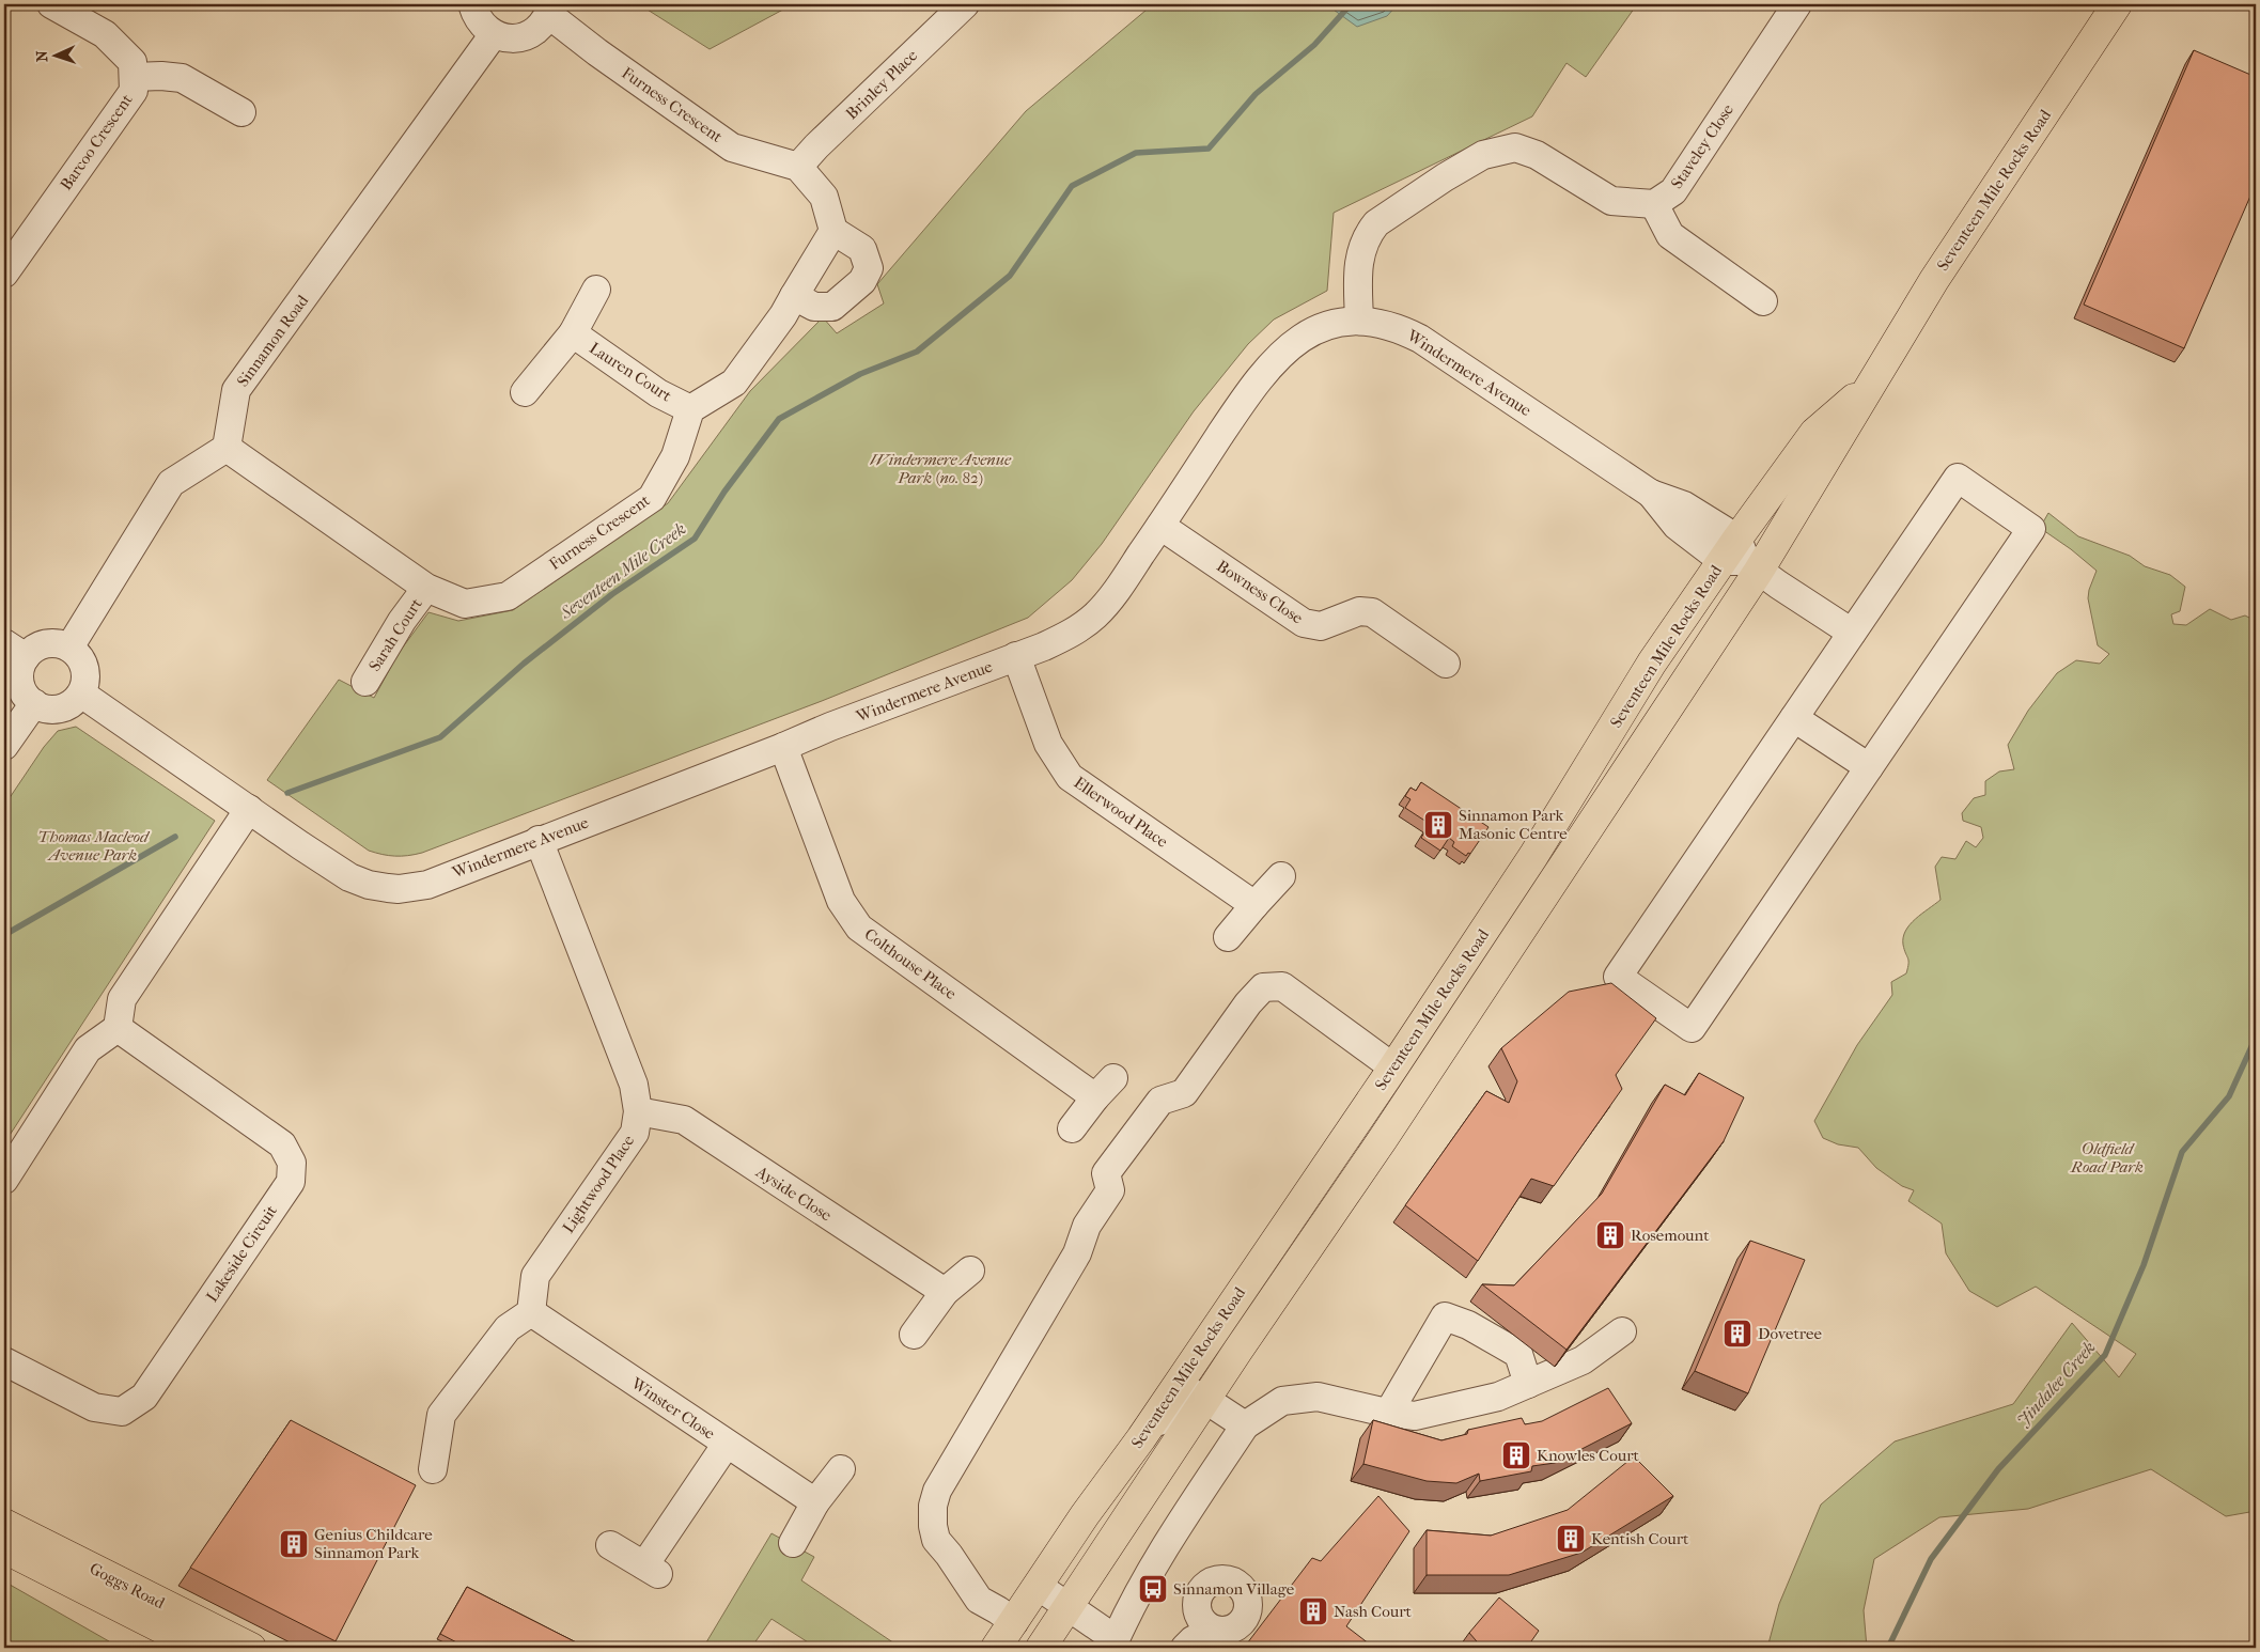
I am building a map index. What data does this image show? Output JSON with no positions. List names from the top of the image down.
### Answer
{
  "streets": {
    "main road": ["Seventeen Mile Rocks Road", "Goggs Road"],
    "street": [
      "Brinley Place",
      "Furness Crescent",
      "Barcoo Crescent",
      "Staveley Close",
      "Sinnamon Road",
      "Lauren Court",
      "Windermere Avenue",
      "Bowness Close",
      "Sarah Court",
      "Ellerwood Place",
      "Colthouse Place",
      "Lightwood Place",
      "Ayside Close",
      "Lakeside Circuit",
      "Winster Close"
    ]
  },
  "crossings": [
    ["Brinley Place", "Furness Crescent"],
    ["Furness Crescent", "Sinnamon Road"],
    ["Furness Crescent", "Lauren Court"],
    ["Furness Crescent", "Sarah Court"],
    ["Seventeen Mile Rocks Road", "Windermere Avenue"],
    ["Windermere Avenue", "Bowness Close"],
    ["Windermere Avenue", "Ellerwood Place"],
    ["Windermere Avenue", "Colthouse Place"],
    ["Windermere Avenue", "Lightwood Place"],
    ["Lightwood Place", "Ayside Close"],
    ["Lightwood Place", "Winster Close"]
  ],
  "water": ["Seventeen Mile Creek", "Jindalee Creek"],
  "parks": ["Windermere Avenue Park (no. 82)", "Thomas Macleod Avenue Park", "Oldfield Road Park"],
  "places": {
    "building": [
      "Sinnamon Park Masonic Centre",
      "Rosemount",
      "Dovetree",
      "Knowles Court",
      "Kentish Court",
      "Genius Childcare Sinnamon Park",
      "Nash Court"
    ],
    "bus stop": ["Sinnamon Village"]
  },
  "north": "left"
}
